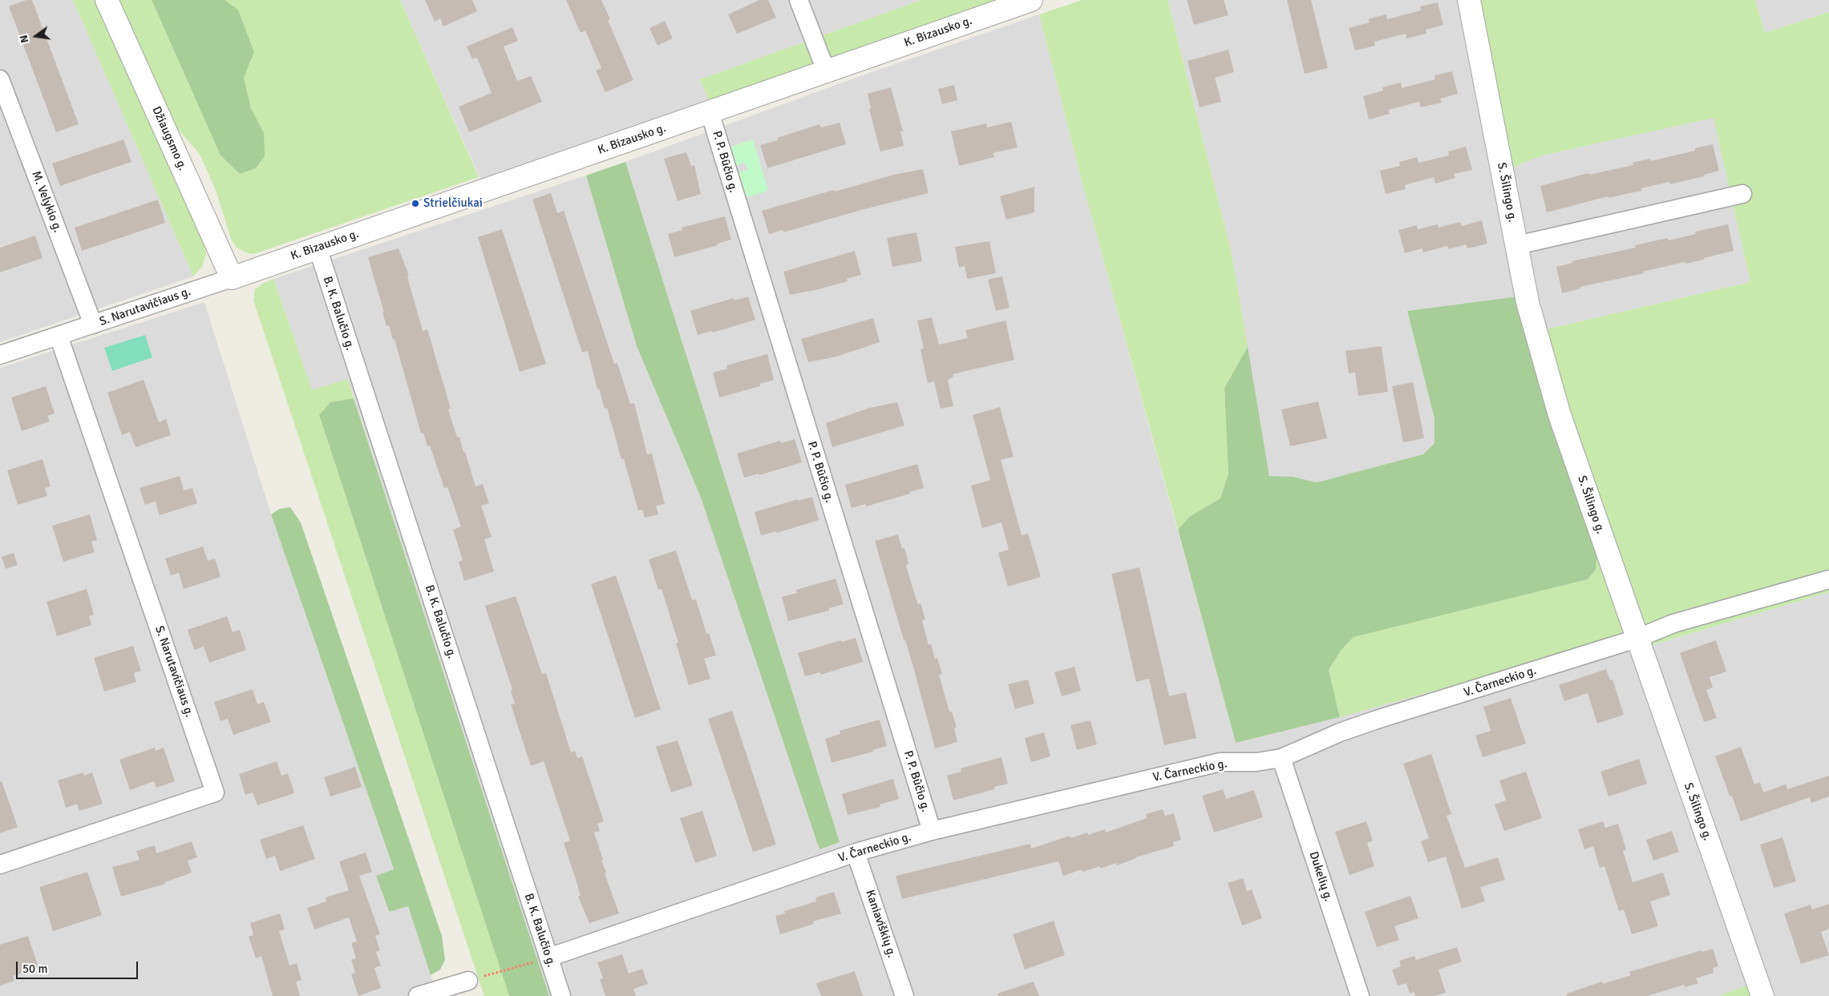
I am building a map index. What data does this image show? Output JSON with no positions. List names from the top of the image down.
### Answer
{
  "streets": {
    "street": [
      "K. Bizausko g.",
      "Džiaugsmo g.",
      "P. P. Būčio g.",
      "S. Šilingo g.",
      "M. Velykio g.",
      "S. Narutavičiaus g.",
      "B. K. Balučio g.",
      "V. Čarneckio g.",
      "Dukelių g.",
      "Kaniaviškių g."
    ]
  },
  "crossings": [
    ["K. Bizausko g.", "Džiaugsmo g."],
    ["K. Bizausko g.", "P. P. Būčio g."],
    ["K. Bizausko g.", "S. Narutavičiaus g."],
    ["K. Bizausko g.", "B. K. Balučio g."],
    ["Džiaugsmo g.", "S. Narutavičiaus g."],
    ["P. P. Būčio g.", "V. Čarneckio g."],
    ["S. Šilingo g.", "V. Čarneckio g."],
    ["M. Velykio g.", "S. Narutavičiaus g."],
    ["B. K. Balučio g.", "V. Čarneckio g."],
    ["V. Čarneckio g.", "Dukelių g."],
    ["V. Čarneckio g.", "Kaniaviškių g."]
  ],
  "places": ["Strielčiukai"],
  "scale_bar": "50 m",
  "north": "left"
}
